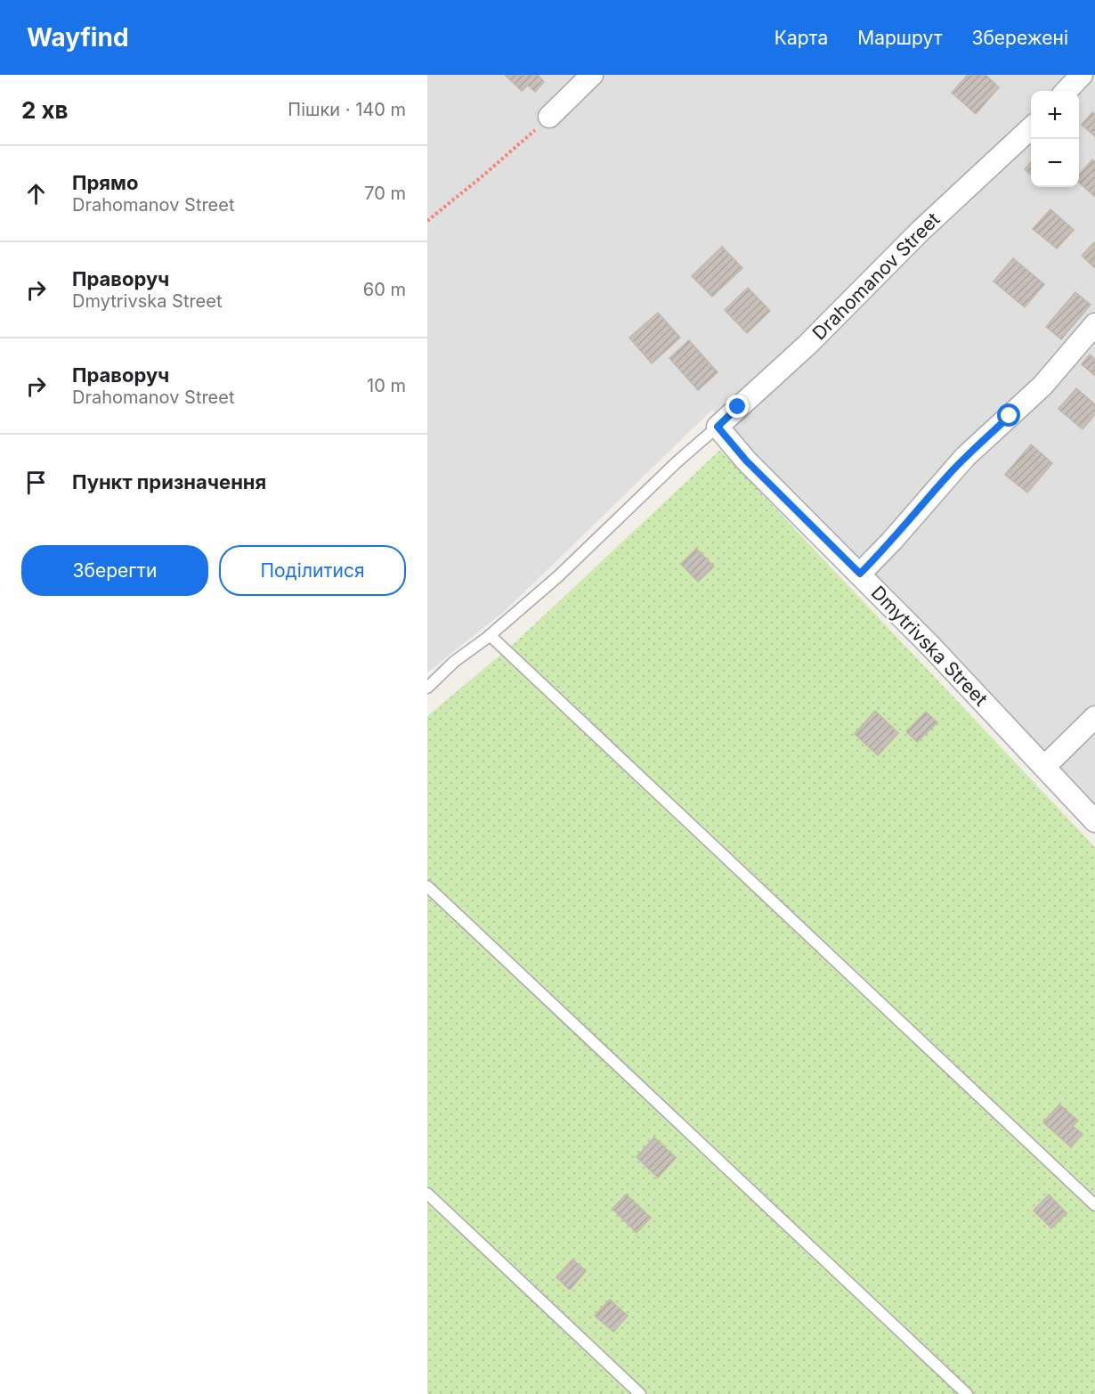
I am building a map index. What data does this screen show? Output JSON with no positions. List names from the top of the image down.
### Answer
{
  "streets": {
    "street": ["Drahomanov Street", "Dmytrivska Street"]
  },
  "crossings": [
    ["Drahomanov Street", "Dmytrivska Street"]
  ],
  "page": {
    "header": "Wayfind",
    "nav": ["Карта", "Маршрут", "Збережені"],
    "heading": ["2 хв", "Пішки · 140 m"],
    "map_buttons": ["+", "−"],
    "list": [
      ["Прямо", "Drahomanov Street", "70 m"],
      ["Праворуч", "Dmytrivska Street", "60 m"],
      ["Праворуч", "Drahomanov Street", "10 m"],
      "Пункт призначення"
    ],
    "buttons": ["Зберегти", "Поділитися"]
  }
}
